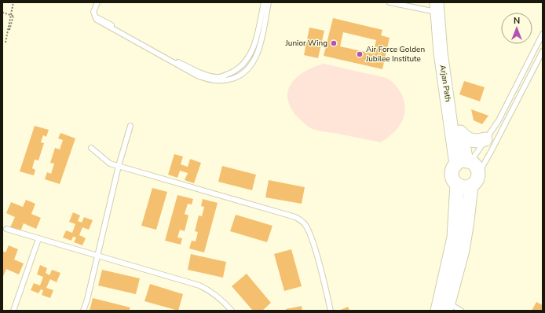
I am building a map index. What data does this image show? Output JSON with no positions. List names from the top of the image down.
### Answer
{
  "streets": {
    "main road": ["Arjan Path"]
  },
  "places": ["Junior Wing", "Air Force Golden Jubilee Institute"],
  "north": "top"
}
